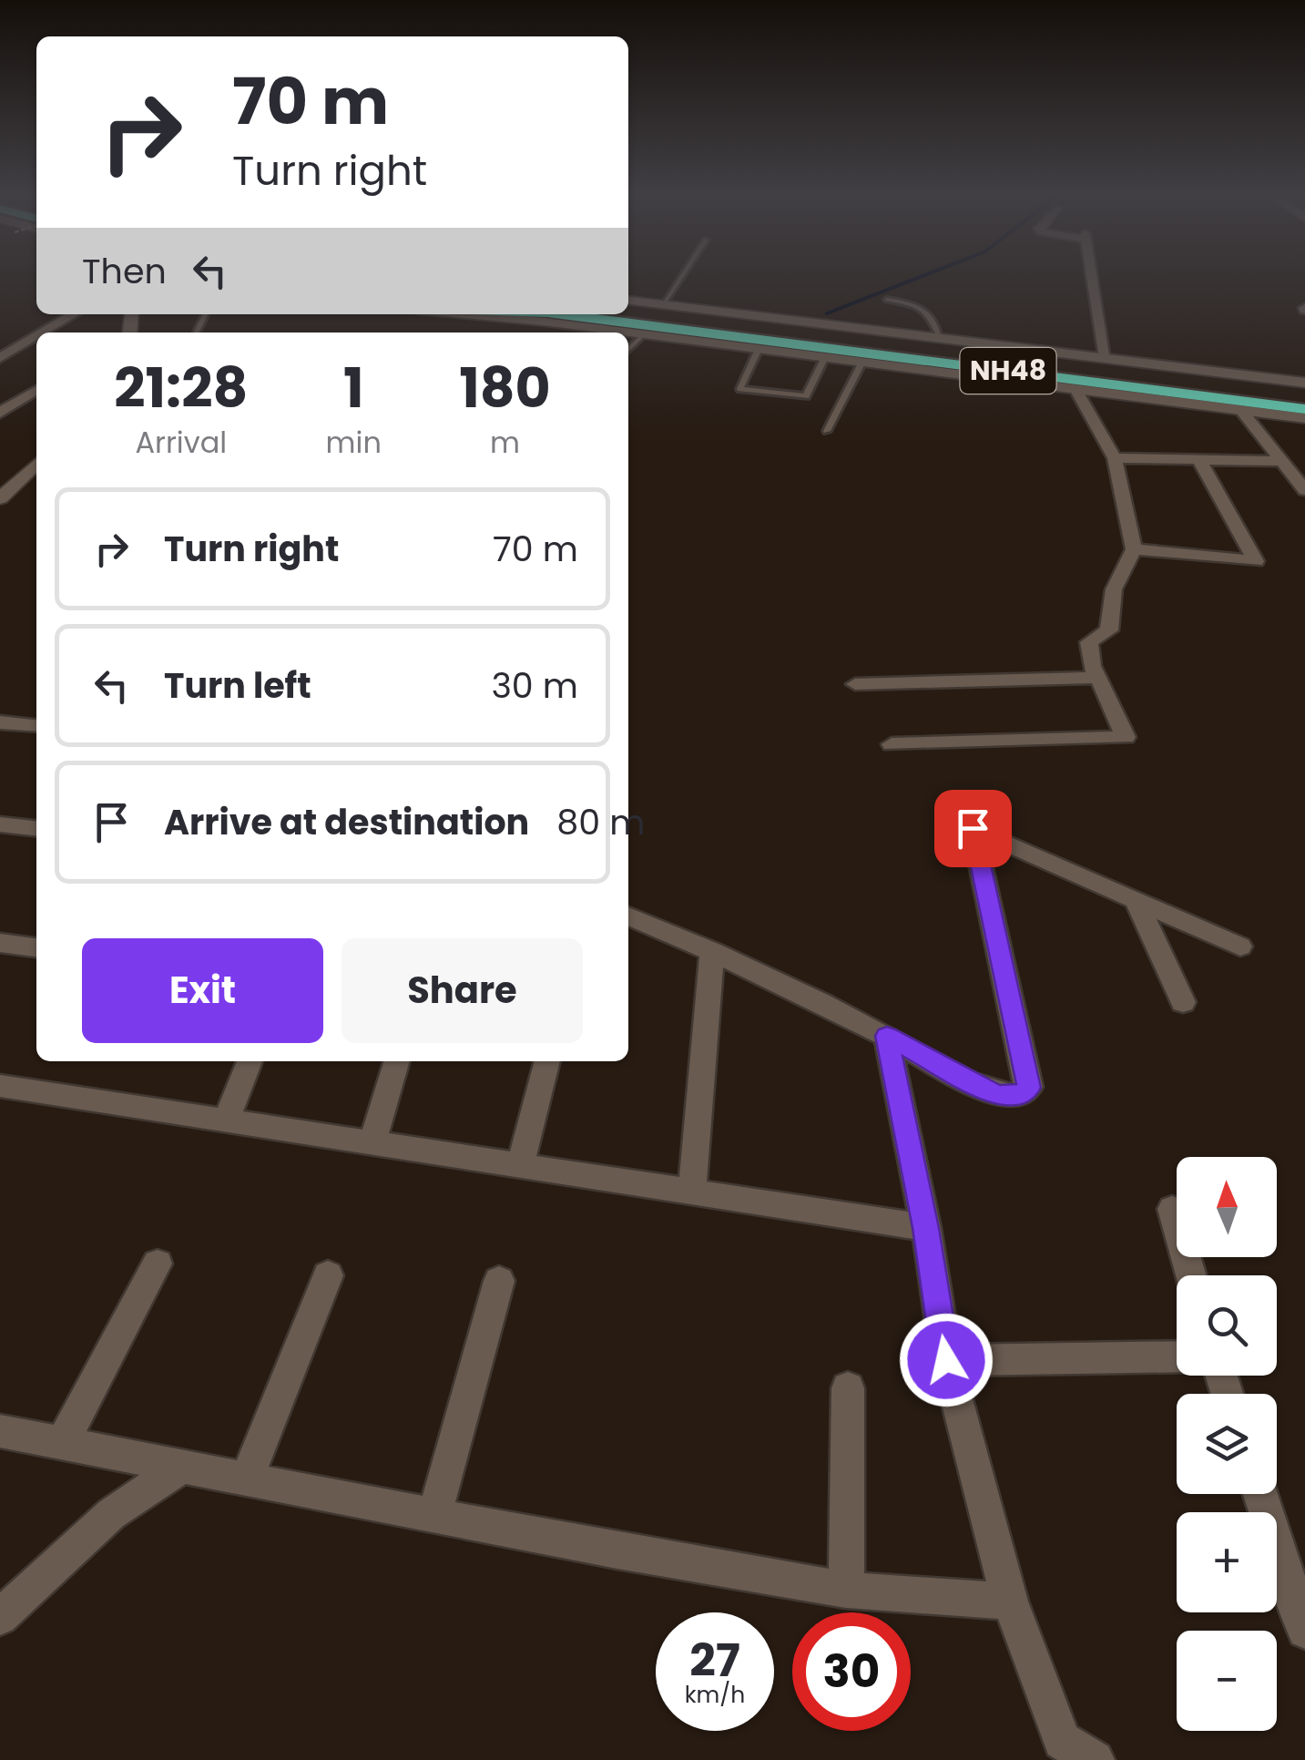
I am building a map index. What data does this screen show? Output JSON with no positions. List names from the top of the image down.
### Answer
{
  "streets": {
    "highway": ["NH48"]
  },
  "north": "top",
  "page": {
    "turn": ["70 m", "Turn right"],
    "then": "Then",
    "eta": [
      "21:28",
      "Arrival",
      "1",
      "min",
      "180",
      "m"
    ],
    "list": [
      {
        "name": "Turn right",
        "value": "70 m"
      },
      {
        "name": "Turn left",
        "value": "30 m"
      },
      {
        "name": "Arrive at destination",
        "value": "80 m"
      }
    ],
    "buttons": ["Exit", "Share"],
    "map_buttons": ["+", "−"],
    "speed": "27 km/h",
    "limit": "30"
  }
}
